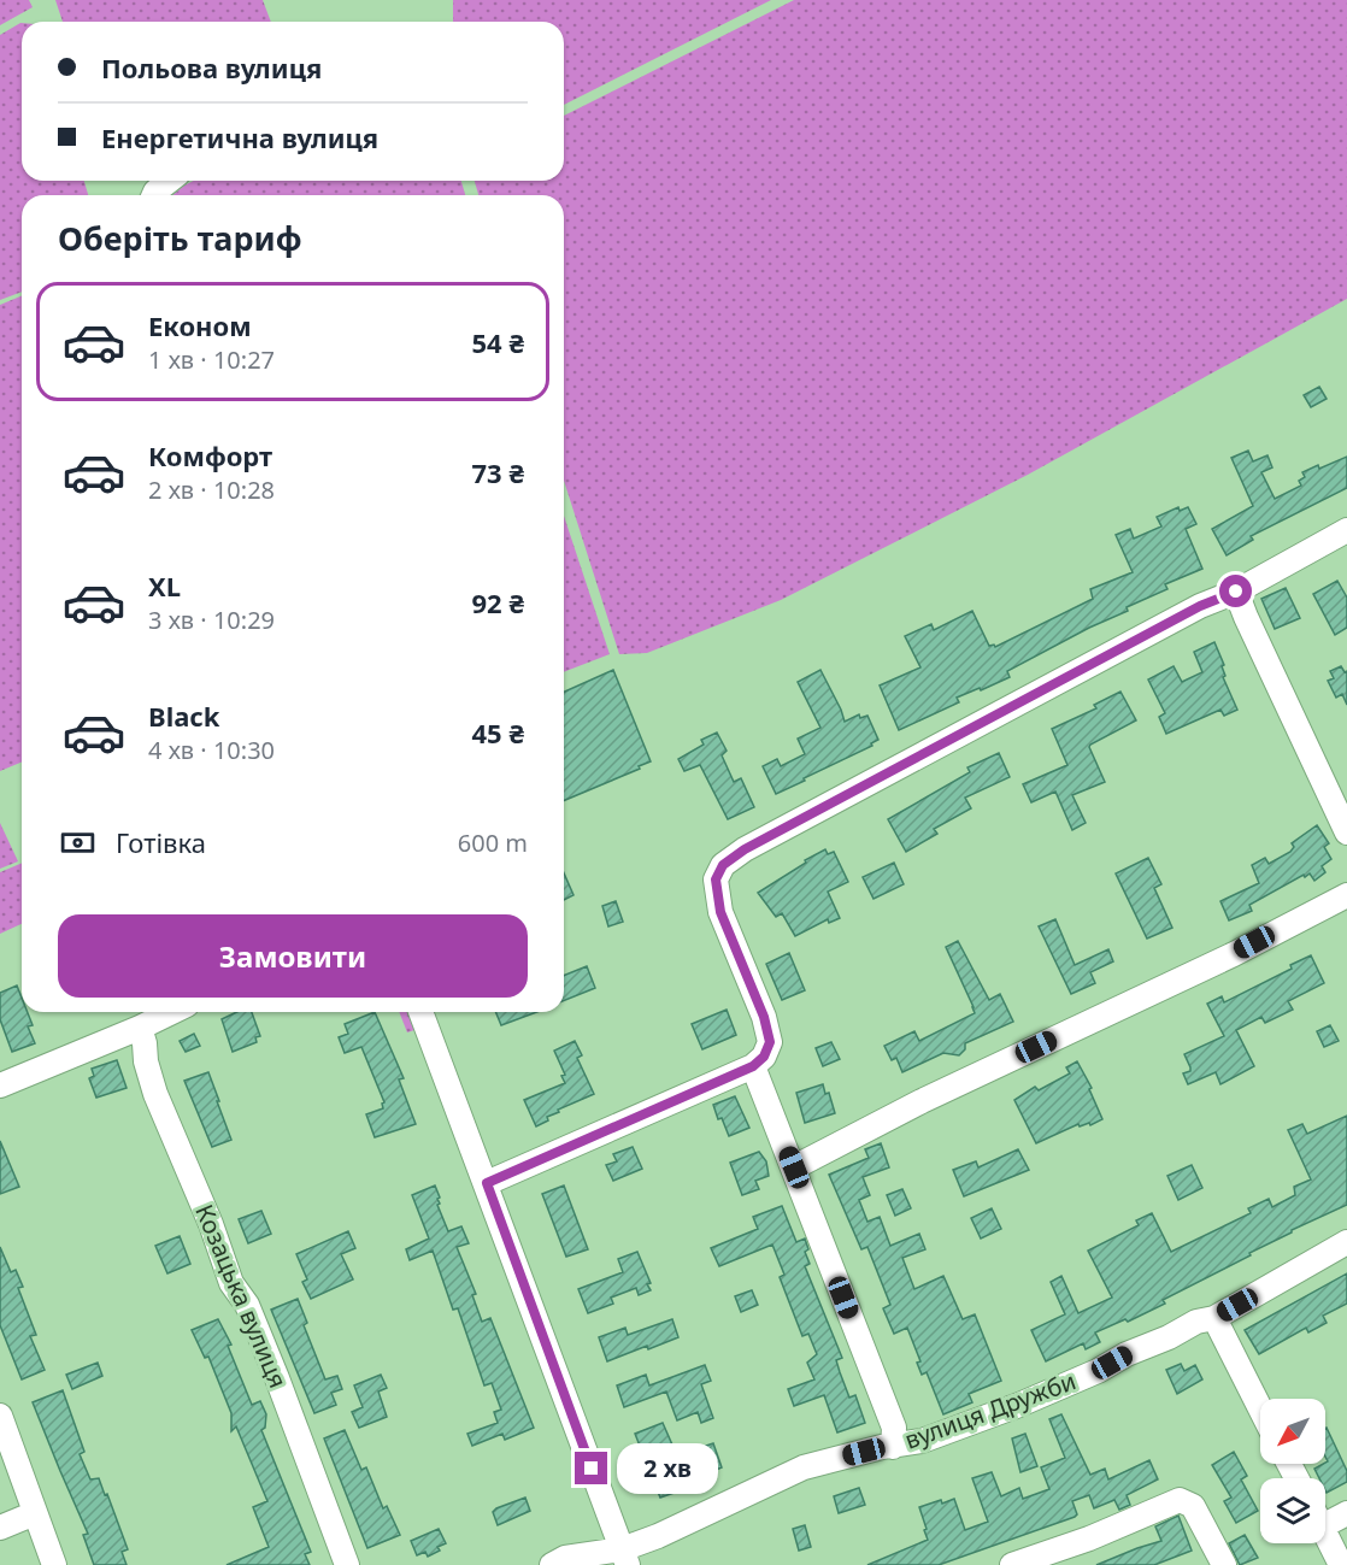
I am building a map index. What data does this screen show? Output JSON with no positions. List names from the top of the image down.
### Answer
{
  "streets": {
    "street": ["Козацька вулиця", "вулиця Дружби"]
  },
  "north": "bottom left",
  "page": {
    "banner": ["Польова вулиця", "Енергетична вулиця"],
    "heading": "Оберіть тариф",
    "list": [
      {
        "name": "Економ",
        "note": "1 хв · 10:27",
        "value": "54 ₴"
      },
      {
        "name": "Комфорт",
        "note": "2 хв · 10:28",
        "value": "73 ₴"
      },
      {
        "name": "XL",
        "note": "3 хв · 10:29",
        "value": "92 ₴"
      },
      {
        "name": "Black",
        "note": "4 хв · 10:30",
        "value": "45 ₴"
      }
    ],
    "pay": ["Готівка", "600 m"],
    "buttons": "Замовити",
    "bubble": "2 хв"
  }
}
